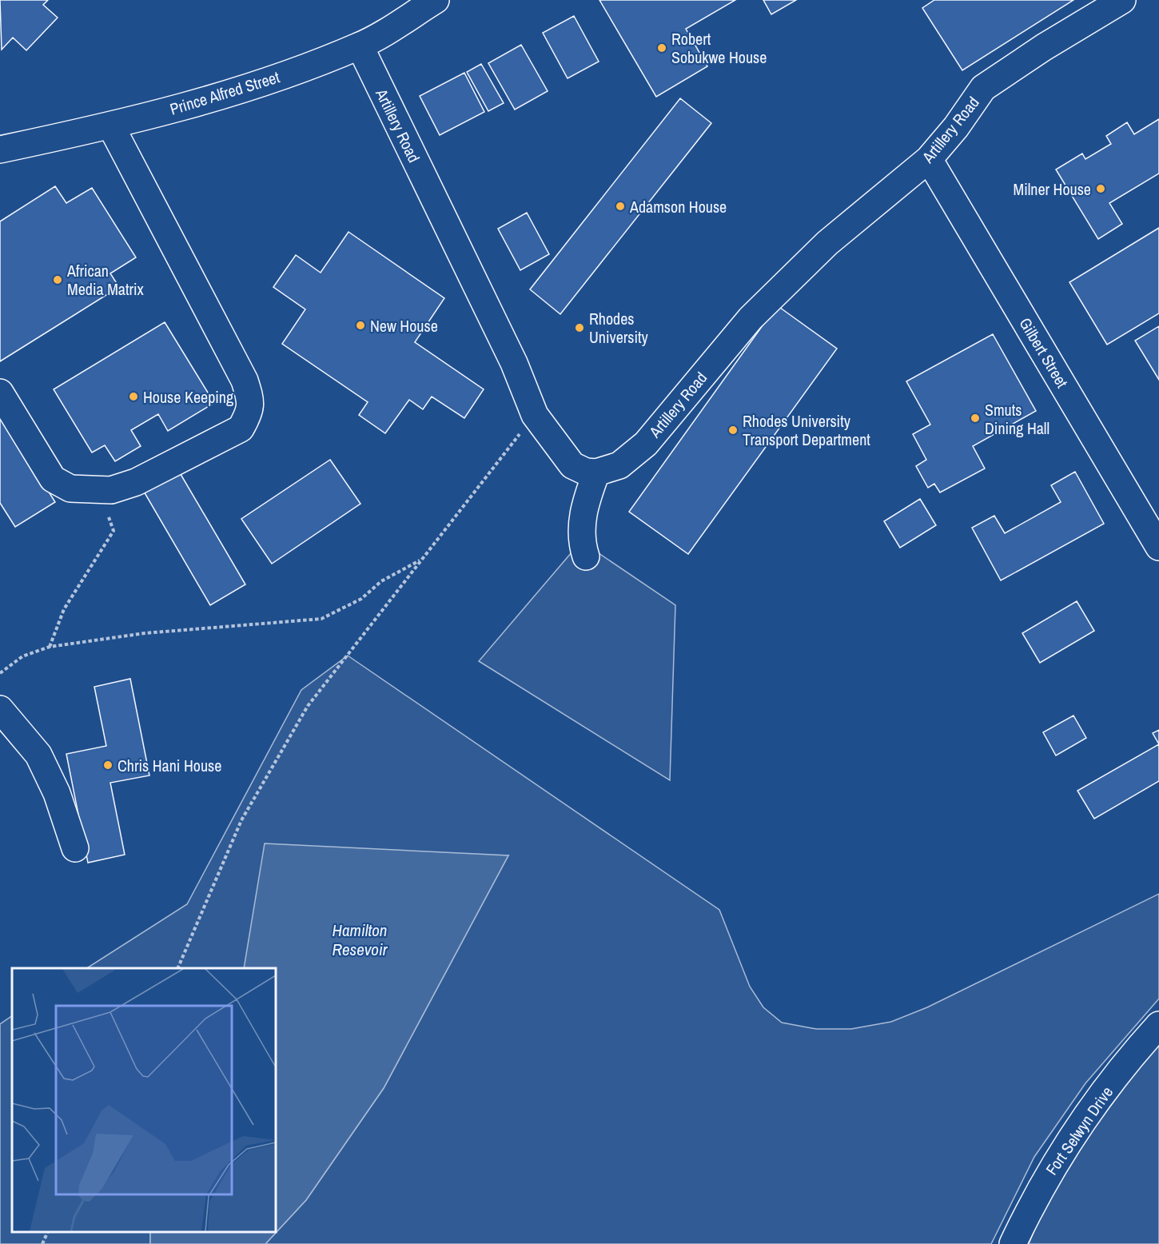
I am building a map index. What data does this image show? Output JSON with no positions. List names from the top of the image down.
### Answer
{
  "streets": {
    "street": [
      "Prince Alfred Street",
      "Artillery Road",
      "Gilbert Street",
      "Fort Selwyn Drive"
    ]
  },
  "crossings": [
    ["Prince Alfred Street", "Artillery Road"],
    ["Artillery Road", "Gilbert Street"]
  ],
  "water": ["Hamilton Resevoir"],
  "places": [
    "Robert Sobukwe House",
    "Milner House",
    "Adamson House",
    "African Media Matrix",
    "New House",
    "Rhodes University",
    "House Keeping",
    "Smuts Dining Hall",
    "Rhodes University Transport Department",
    "Chris Hani House"
  ]
}
